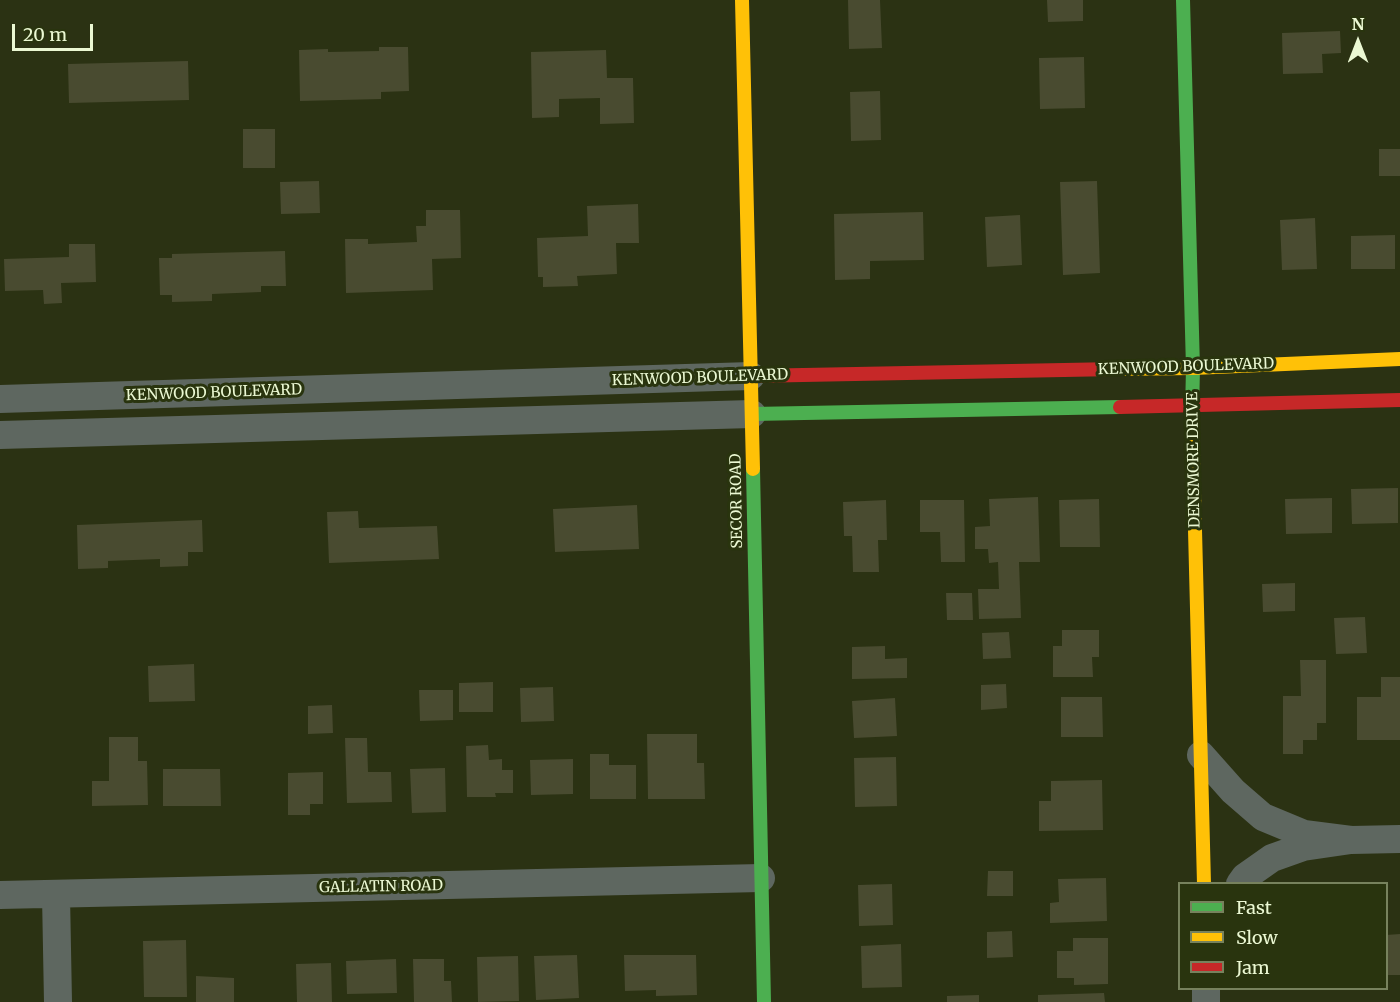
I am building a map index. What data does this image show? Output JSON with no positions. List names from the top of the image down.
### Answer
{
  "streets": {
    "street": [
      "KENWOOD BOULEVARD",
      "DENSMORE DRIVE",
      "SECOR ROAD",
      "GALLATIN ROAD"
    ]
  },
  "crossings": [
    ["KENWOOD BOULEVARD", "DENSMORE DRIVE"],
    ["KENWOOD BOULEVARD", "SECOR ROAD"],
    ["SECOR ROAD", "GALLATIN ROAD"]
  ],
  "legend": ["Fast", "Slow", "Jam"],
  "scale_bar": "20 m",
  "north": "top"
}
